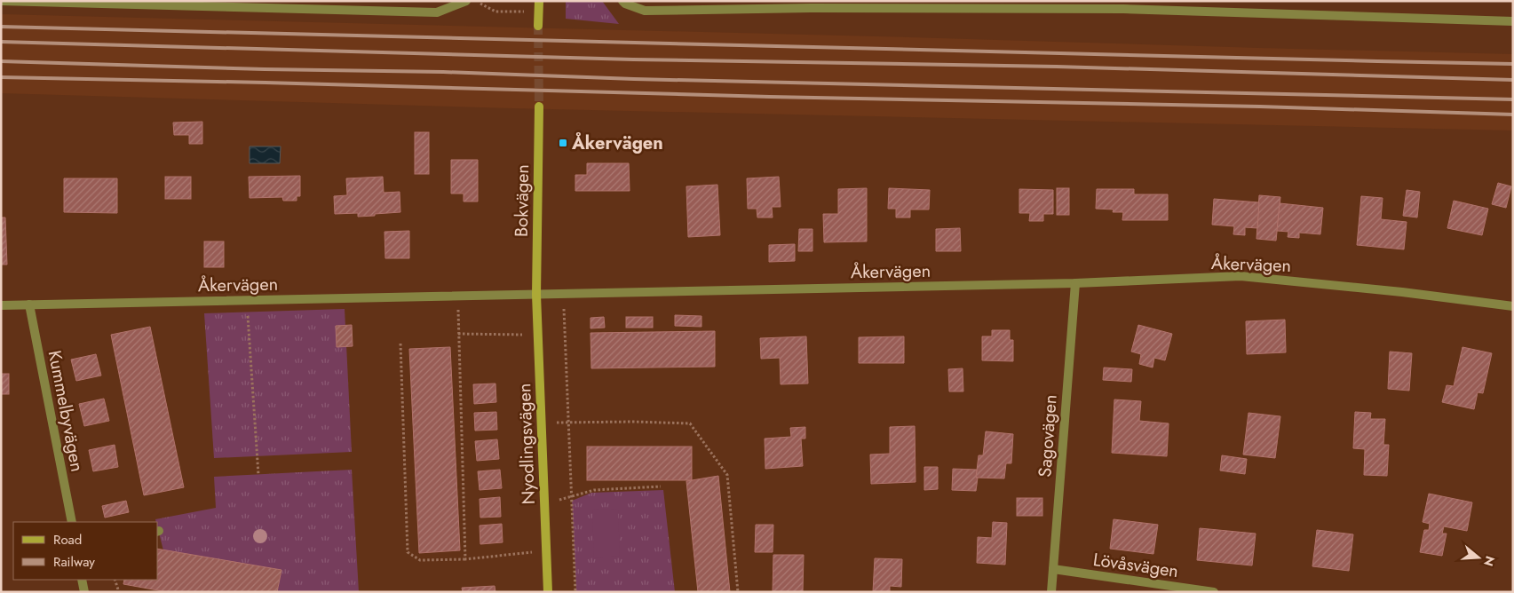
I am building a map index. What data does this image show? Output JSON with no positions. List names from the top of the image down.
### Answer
{
  "streets": {
    "street": [
      "Bokvägen",
      "Åkervägen",
      "Kummelbyvägen",
      "Sagovägen",
      "Nyodlingsvägen",
      "Lövåsvägen"
    ]
  },
  "crossings": [
    ["Bokvägen", "Åkervägen"],
    ["Bokvägen", "Nyodlingsvägen"],
    ["Åkervägen", "Kummelbyvägen"],
    ["Åkervägen", "Sagovägen"],
    ["Åkervägen", "Nyodlingsvägen"],
    ["Sagovägen", "Lövåsvägen"]
  ],
  "places": {
    "transit": ["Åkervägen"]
  },
  "legend": ["Road", "Railway"],
  "north": "right"
}
